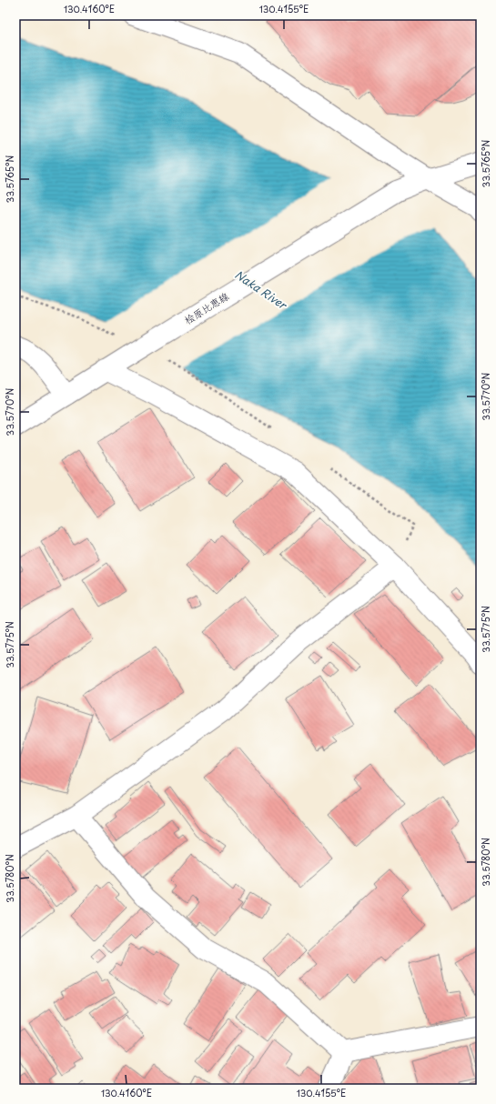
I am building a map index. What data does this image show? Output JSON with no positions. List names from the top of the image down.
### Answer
{
  "streets": {
    "street": ["桧原比恵線"]
  },
  "water": ["Naka River"],
  "coordinates": [
    "130.4160°E",
    "130.4155°E",
    "33.5765°N",
    "33.5770°N",
    "33.5775°N",
    "33.5780°N"
  ]
}
